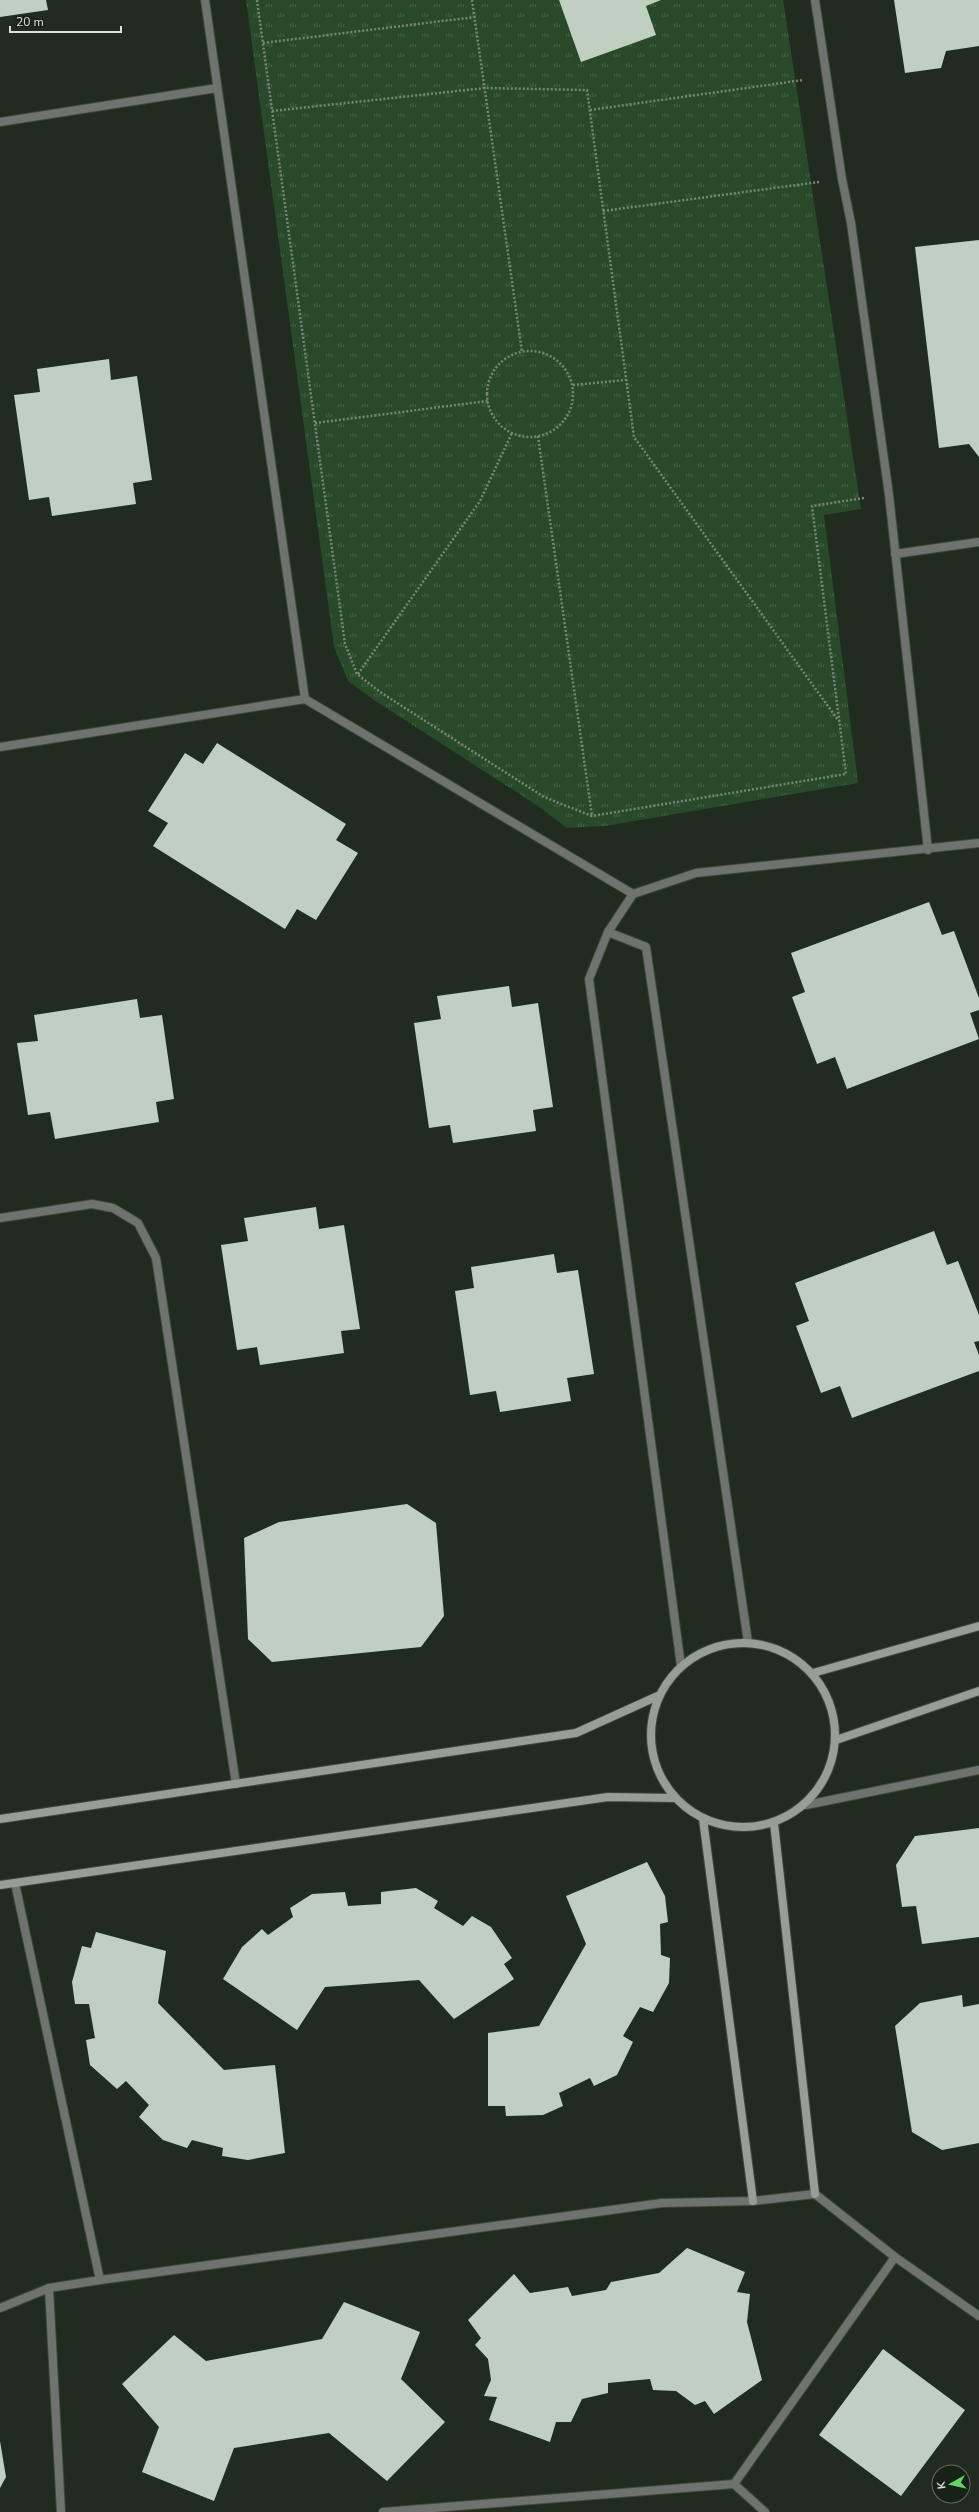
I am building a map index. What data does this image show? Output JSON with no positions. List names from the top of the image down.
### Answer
{
  "scale_bar": "20 m",
  "north": "left"
}
